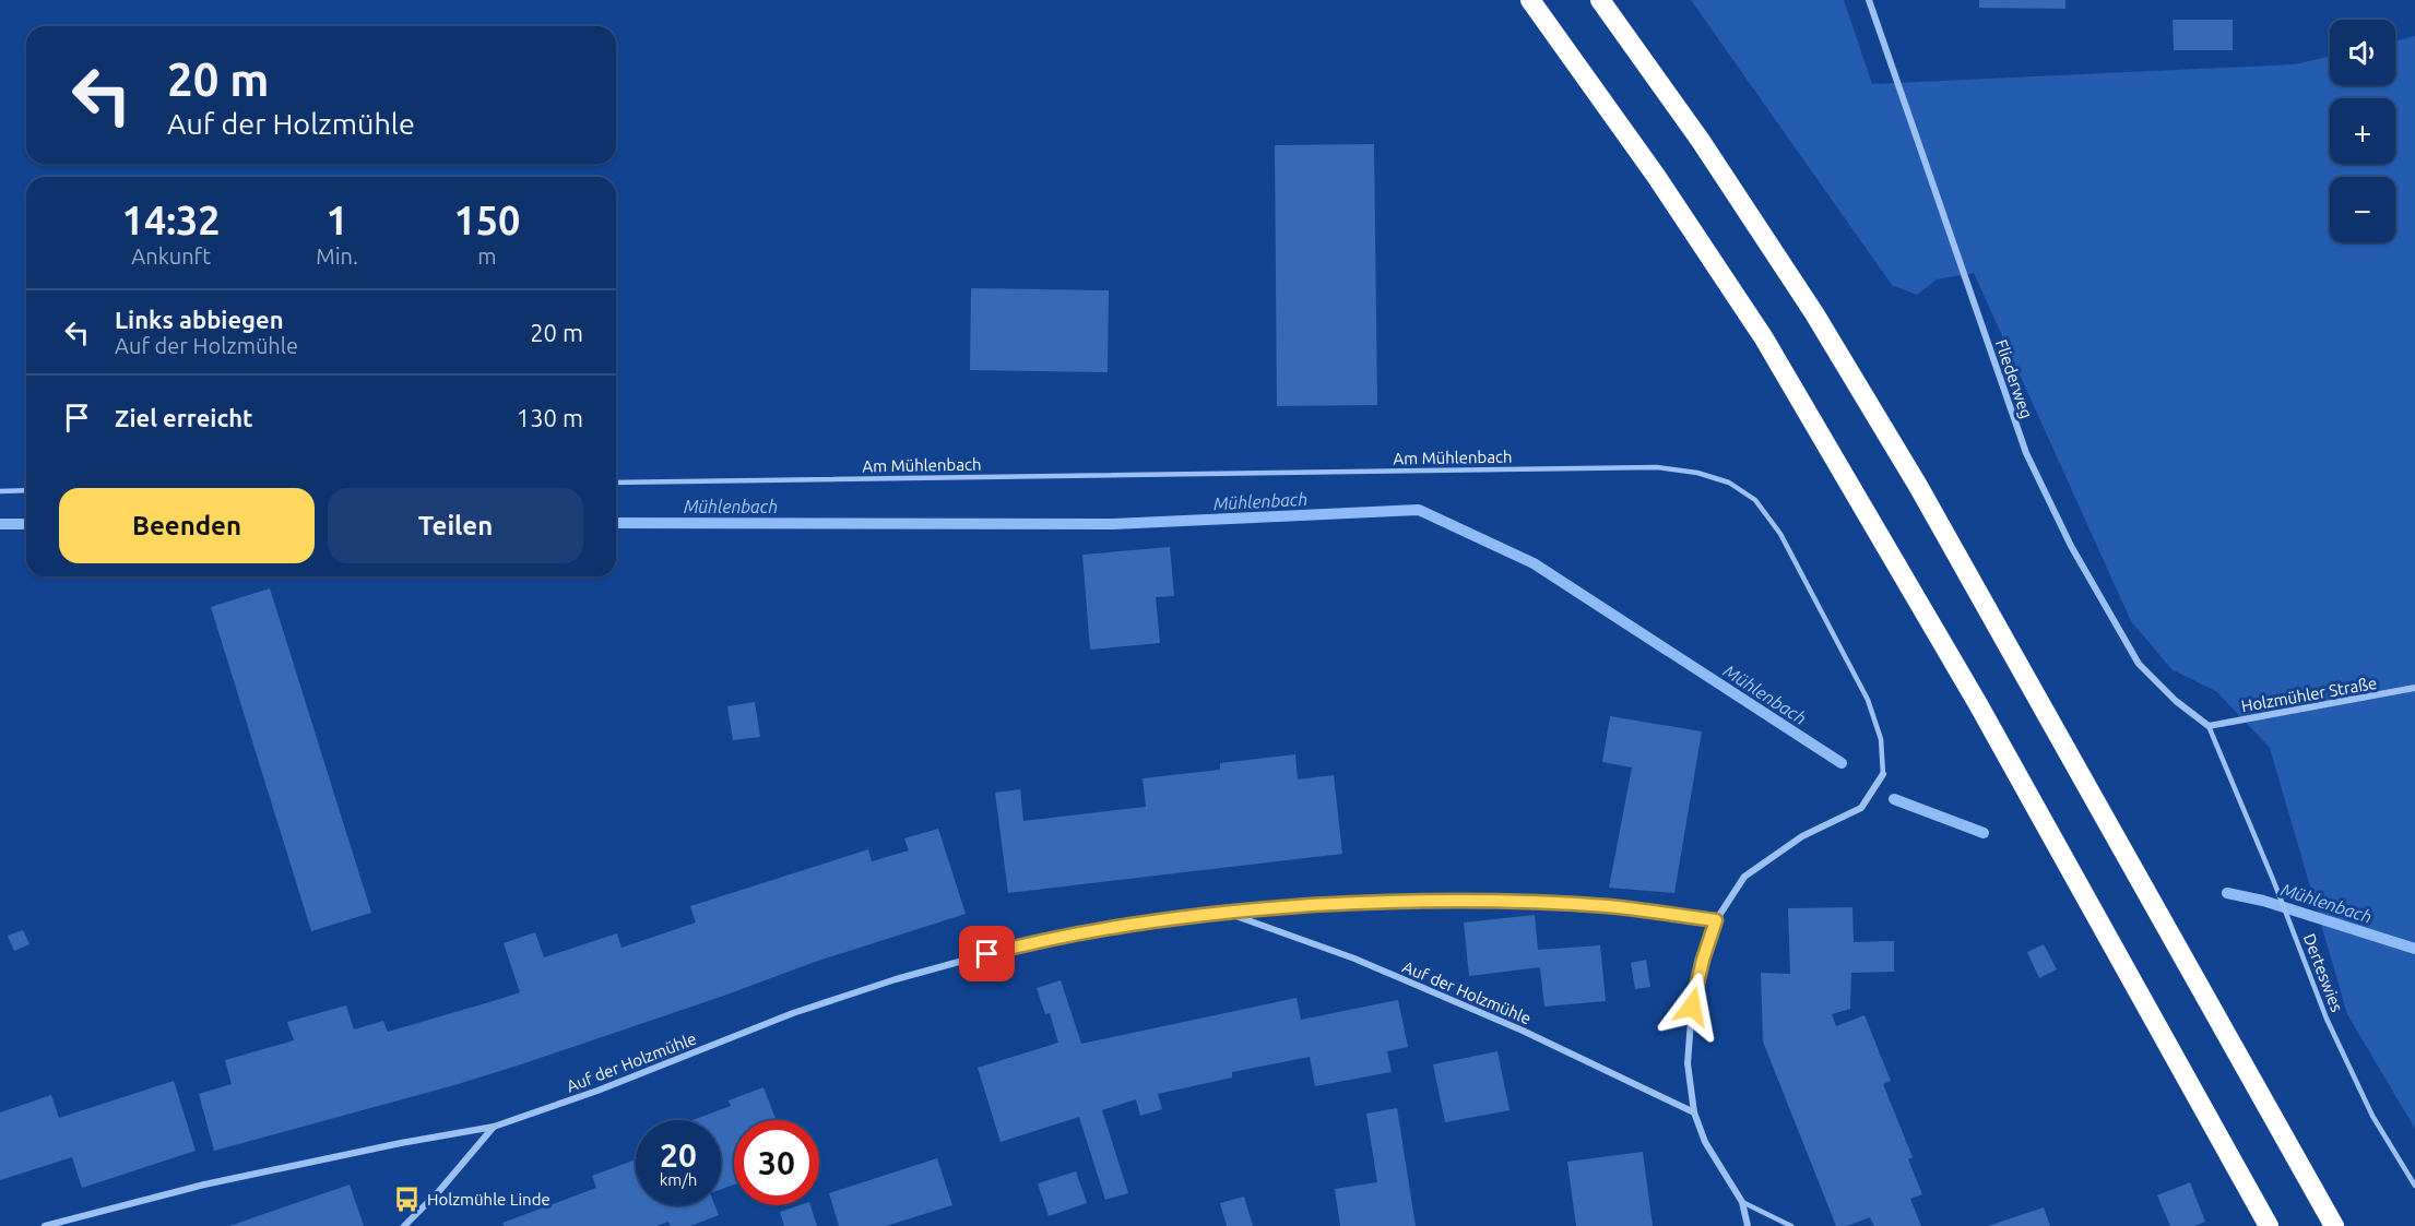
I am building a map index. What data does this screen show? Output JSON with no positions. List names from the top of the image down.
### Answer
{
  "streets": {
    "street": [
      "Fliederweg",
      "Am Mühlenbach",
      "Holzmühler Straße",
      "Auf der Holzmühle"
    ],
    "lane": ["Derteswies"]
  },
  "crossings": [
    ["Fliederweg", "Holzmühler Straße"],
    ["Fliederweg", "Derteswies"],
    ["Am Mühlenbach", "Auf der Holzmühle"],
    ["Holzmühler Straße", "Derteswies"]
  ],
  "water": ["Mühlenbach"],
  "places": {
    "bus stop": ["Holzmühle Linde"]
  },
  "page": {
    "map_buttons": ["+", "−"],
    "turn": ["20 m", "Auf der Holzmühle"],
    "eta": [
      "14:32",
      "Ankunft",
      "1",
      "Min.",
      "150",
      "m"
    ],
    "list": [
      {
        "name": "Links abbiegen",
        "note": "Auf der Holzmühle",
        "value": "20 m"
      },
      {
        "name": "Ziel erreicht",
        "value": "130 m"
      }
    ],
    "buttons": ["Beenden", "Teilen"],
    "speed": "20 km/h",
    "limit": "30"
  }
}
